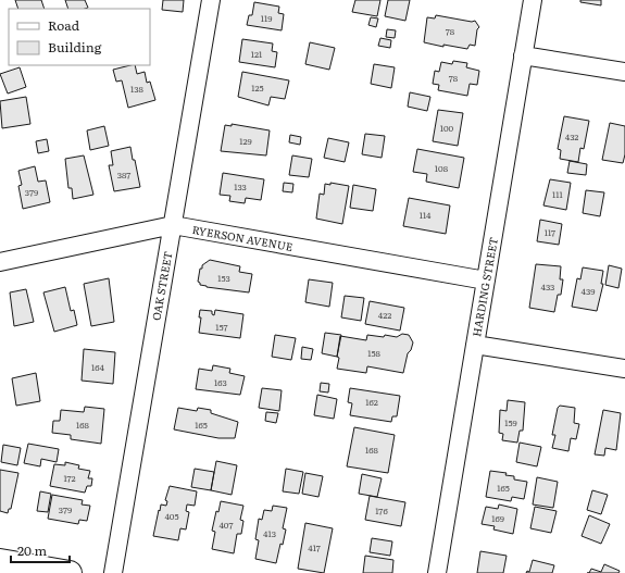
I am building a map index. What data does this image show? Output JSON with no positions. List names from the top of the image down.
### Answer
{
  "streets": {
    "street": ["RYERSON AVENUE", "OAK STREET", "HARDING STREET"]
  },
  "crossings": [
    ["RYERSON AVENUE", "OAK STREET"],
    ["RYERSON AVENUE", "HARDING STREET"]
  ],
  "house_numbers": [
    "119",
    "78",
    "121",
    "78",
    "125",
    "138",
    "100",
    "432",
    "129",
    "108",
    "387",
    "133",
    "379",
    "111",
    "114",
    "117",
    "153",
    "433",
    "439",
    "422",
    "157",
    "158",
    "164",
    "163",
    "162",
    "159",
    "168",
    "165",
    "168",
    "172",
    "165",
    "379",
    "176",
    "405",
    "169",
    "407",
    "413",
    "417"
  ],
  "legend": ["Road", "Building"],
  "scale_bar": "20 m"
}
